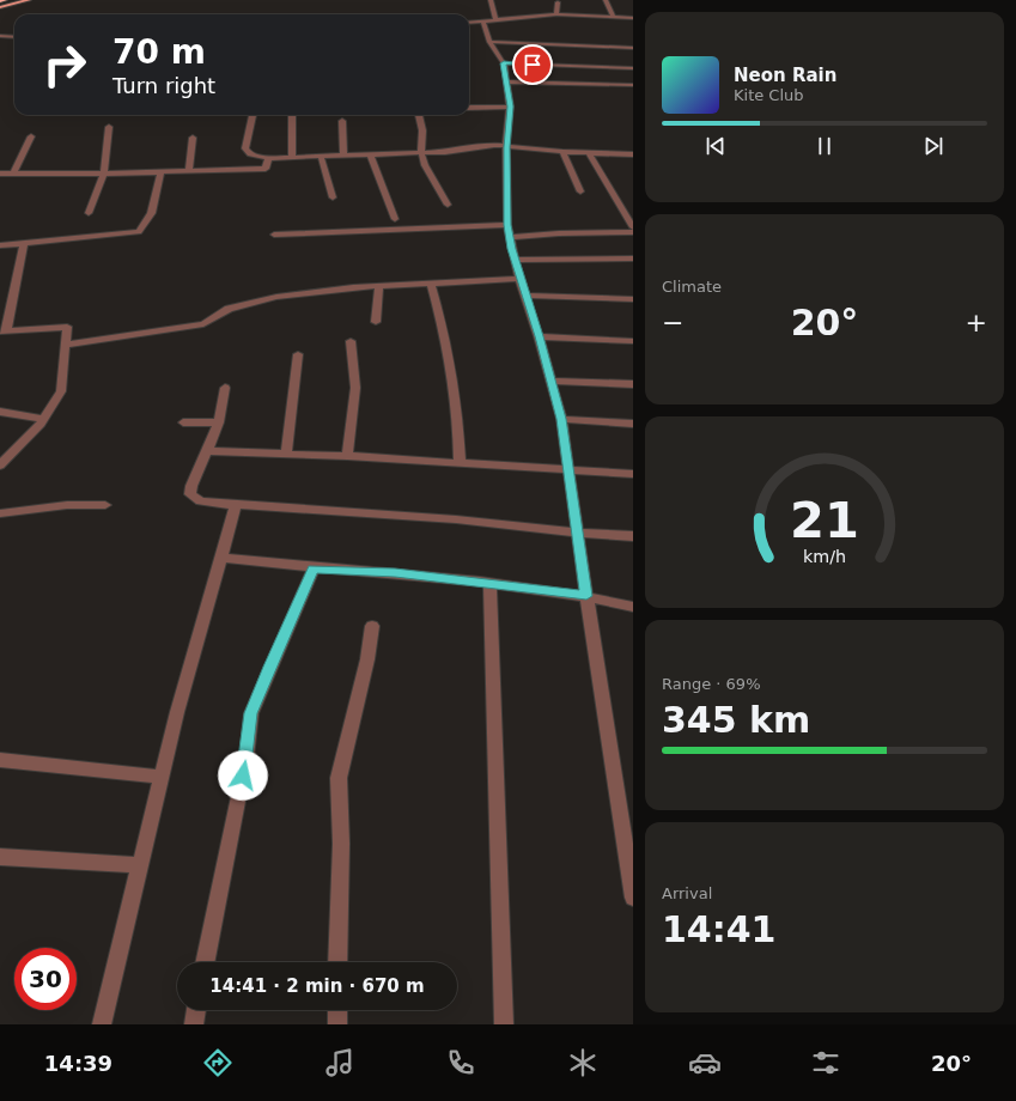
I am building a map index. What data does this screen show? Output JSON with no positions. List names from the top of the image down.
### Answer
{
  "page": {
    "turn": ["70 m", "Turn right"],
    "song": ["Neon Rain", "Kite Club"],
    "tile": [
      "Climate",
      ["Range · 69%", "345 km"],
      ["Arrival", "14:41"]
    ],
    "heat": ["−", "20°", "+"],
    "limit": "30",
    "trip": "14:41 · 2 min · 670 m",
    "tabs": ["14:39", "20°"],
    "gauge": ["21", "km/h"]
  }
}
